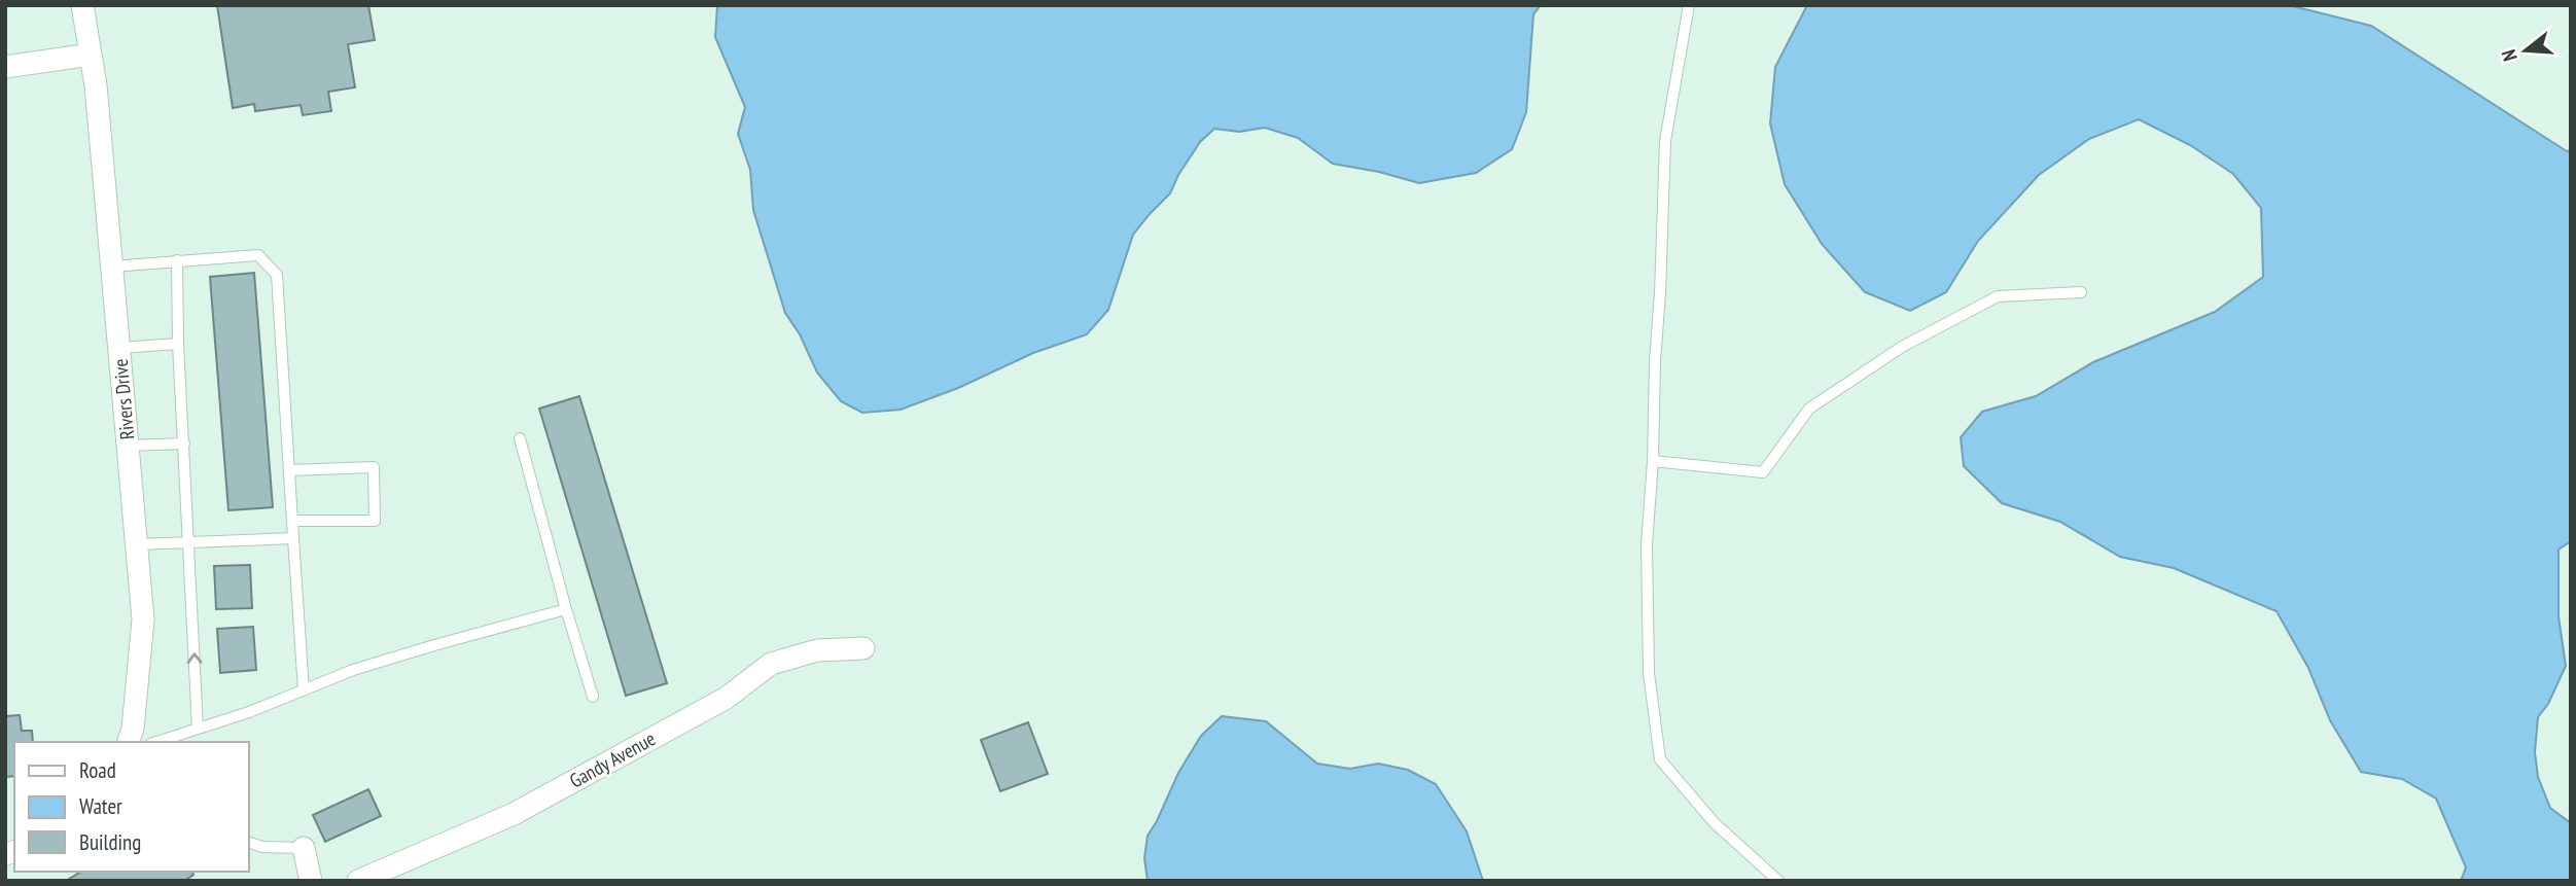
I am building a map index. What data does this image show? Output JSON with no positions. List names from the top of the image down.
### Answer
{
  "streets": {
    "street": ["Rivers Drive", "Gandy Avenue"]
  },
  "legend": ["Road", "Water", "Building"],
  "north": "left"
}
